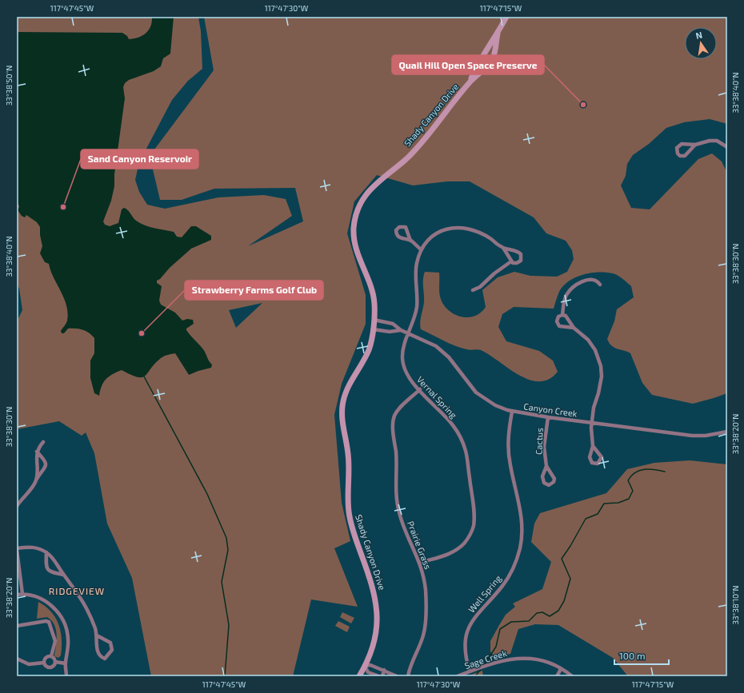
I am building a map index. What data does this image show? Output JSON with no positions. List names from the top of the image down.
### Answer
{
  "streets": {
    "street": [
      "Shady Canyon Drive",
      "Vernal Spring",
      "Canyon Creek",
      "Cactus",
      "Prairie Grass",
      "Well Spring",
      "Sage Creek"
    ]
  },
  "crossings": [
    ["Shady Canyon Drive", "Canyon Creek"],
    ["Vernal Spring", "Canyon Creek"],
    ["Vernal Spring", "Prairie Grass"],
    ["Canyon Creek", "Cactus"],
    ["Canyon Creek", "Well Spring"],
    ["Well Spring", "Sage Creek"]
  ],
  "districts": ["RIDGEVIEW"],
  "places": ["Quail Hill Open Space Preserve", "Sand Canyon Reservoir", "Strawberry Farms Golf Club"],
  "scale_bar": "100 m",
  "north": "top",
  "coordinates": [
    "117°47'45\"W",
    "117°47'30\"W",
    "117°47'15\"W",
    "33°38'50\"N",
    "33°38'40\"N",
    "33°38'30\"N",
    "33°38'20\"N",
    "33°38'10\"N"
  ]
}
